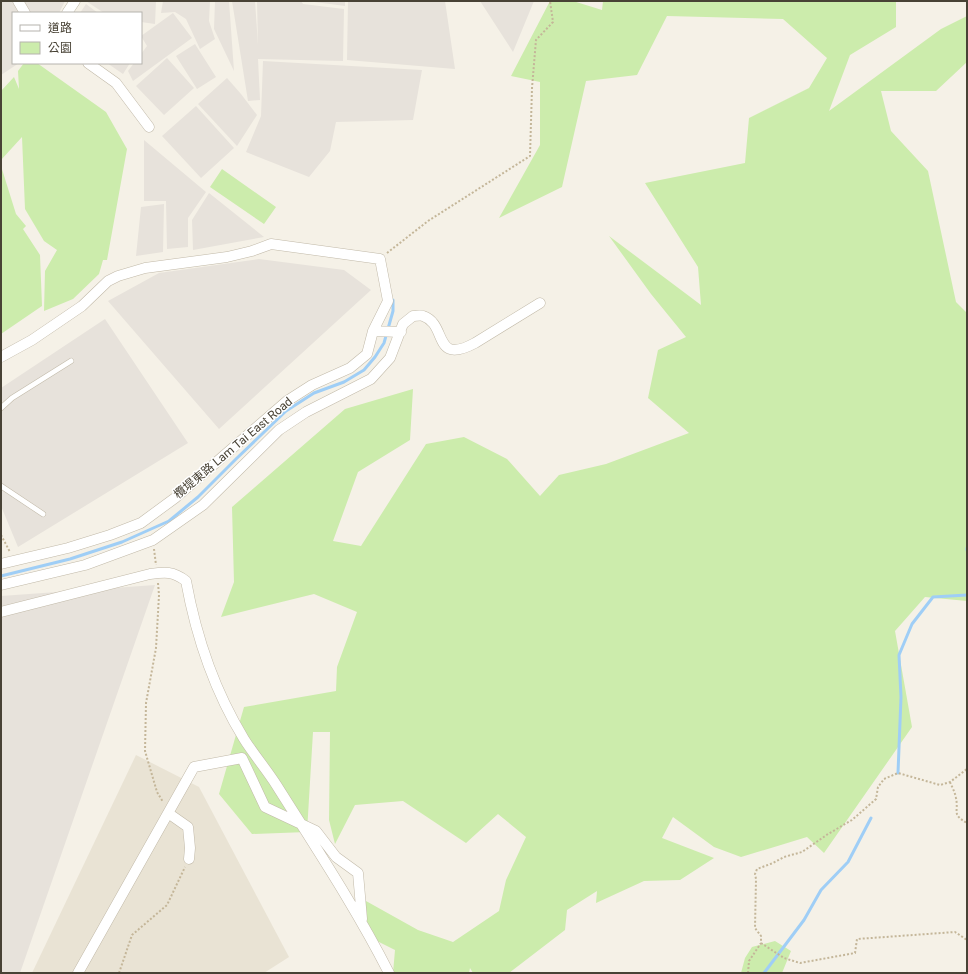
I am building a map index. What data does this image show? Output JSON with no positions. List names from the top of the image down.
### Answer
{
  "streets": {
    "street": ["欖堤東路 Lam Tai East Road"]
  },
  "legend": ["道路", "公園"]
}
